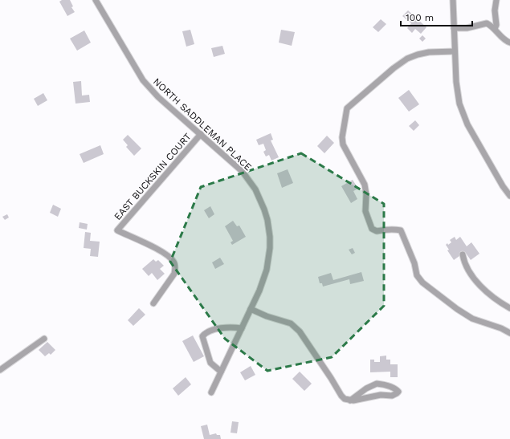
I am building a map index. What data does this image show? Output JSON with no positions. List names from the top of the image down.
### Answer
{
  "streets": {
    "street": ["NORTH SADDLEMAN PLACE", "EAST BUCKSKIN COURT"]
  },
  "crossings": [
    ["NORTH SADDLEMAN PLACE", "EAST BUCKSKIN COURT"]
  ],
  "scale_bar": "100 m"
}
